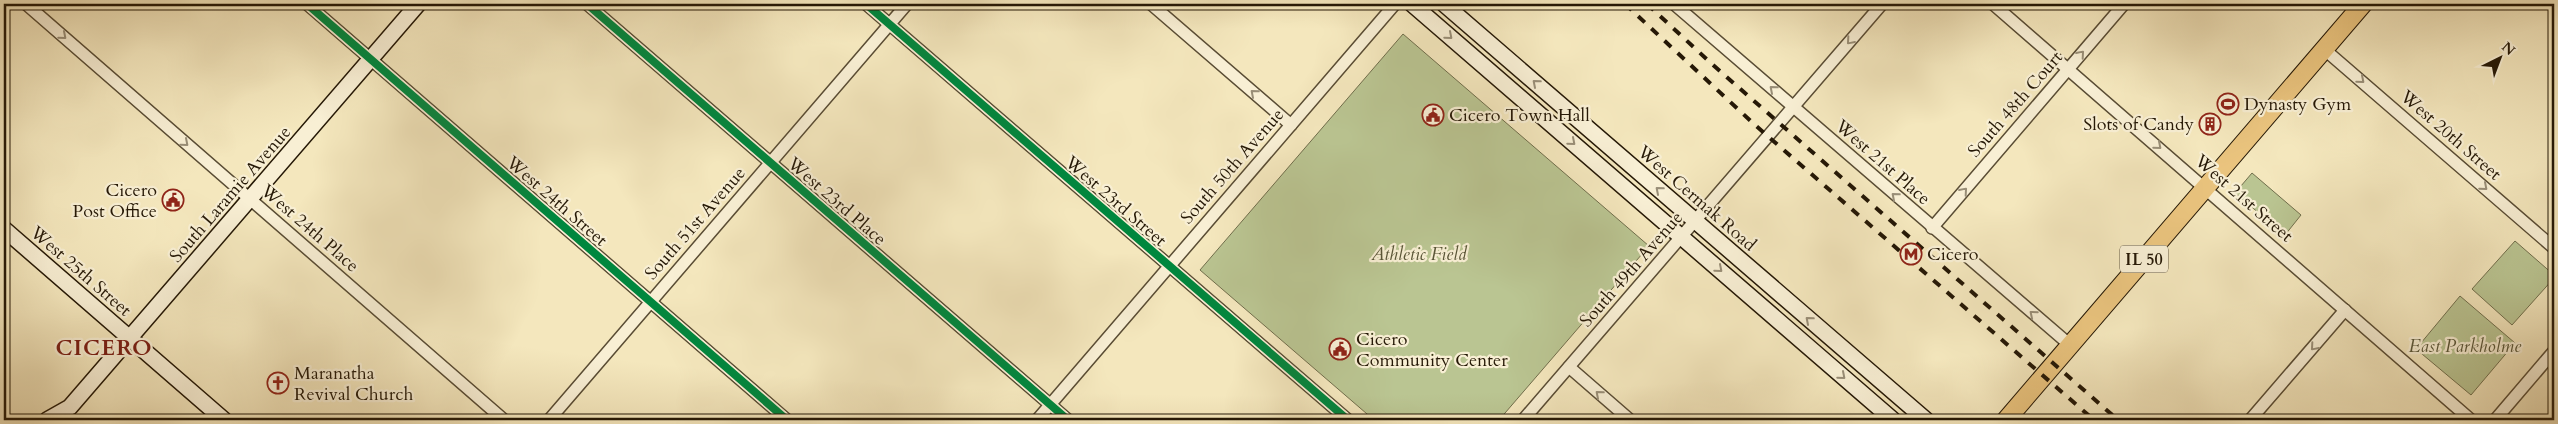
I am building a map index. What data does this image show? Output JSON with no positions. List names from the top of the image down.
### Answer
{
  "streets": {
    "main road": [
      "South Laramie Avenue",
      "West Cermak Road",
      "IL 50",
      "West 25th Street"
    ],
    "street": [
      "South 48th Court",
      "West 20th Street",
      "West 21st Place",
      "South 50th Avenue",
      "West 21st Street",
      "West 24th Street",
      "West 23rd Place",
      "West 23rd Street",
      "South 51st Avenue",
      "West 24th Place",
      "South 49th Avenue"
    ]
  },
  "crossings": [
    ["South 48th Court", "West 21st Place"],
    ["South 48th Court", "West 21st Street"],
    ["West 20th Street", "IL 50"],
    ["West 21st Place", "IL 50"],
    ["West 21st Place", "South 49th Avenue"],
    ["South 50th Avenue", "West 23rd Place"],
    ["South 50th Avenue", "West 23rd Street"],
    ["South Laramie Avenue", "West 24th Street"],
    ["South Laramie Avenue", "West 24th Place"],
    ["South Laramie Avenue", "West 25th Street"],
    ["West Cermak Road", "South 49th Avenue"],
    ["West 21st Street", "IL 50"],
    ["West 24th Street", "South 51st Avenue"],
    ["West 23rd Place", "South 51st Avenue"],
    ["West 23rd Street", "South 51st Avenue"]
  ],
  "one_way": [
    "South 48th Court",
    "West 20th Street",
    "West 21st Place",
    "West 24th Place"
  ],
  "districts": ["CICERO"],
  "parks": ["Athletic Field", "East Parkholme"],
  "places": {
    "sports": ["Dynasty Gym"],
    "public building": ["Cicero Town Hall", "Cicero Post Office", "Cicero Community Center"],
    "building": ["Slots of Candy"],
    "metro station": ["Cicero"],
    "church": ["Maranatha Revival Church"]
  },
  "north": "top right"
}
